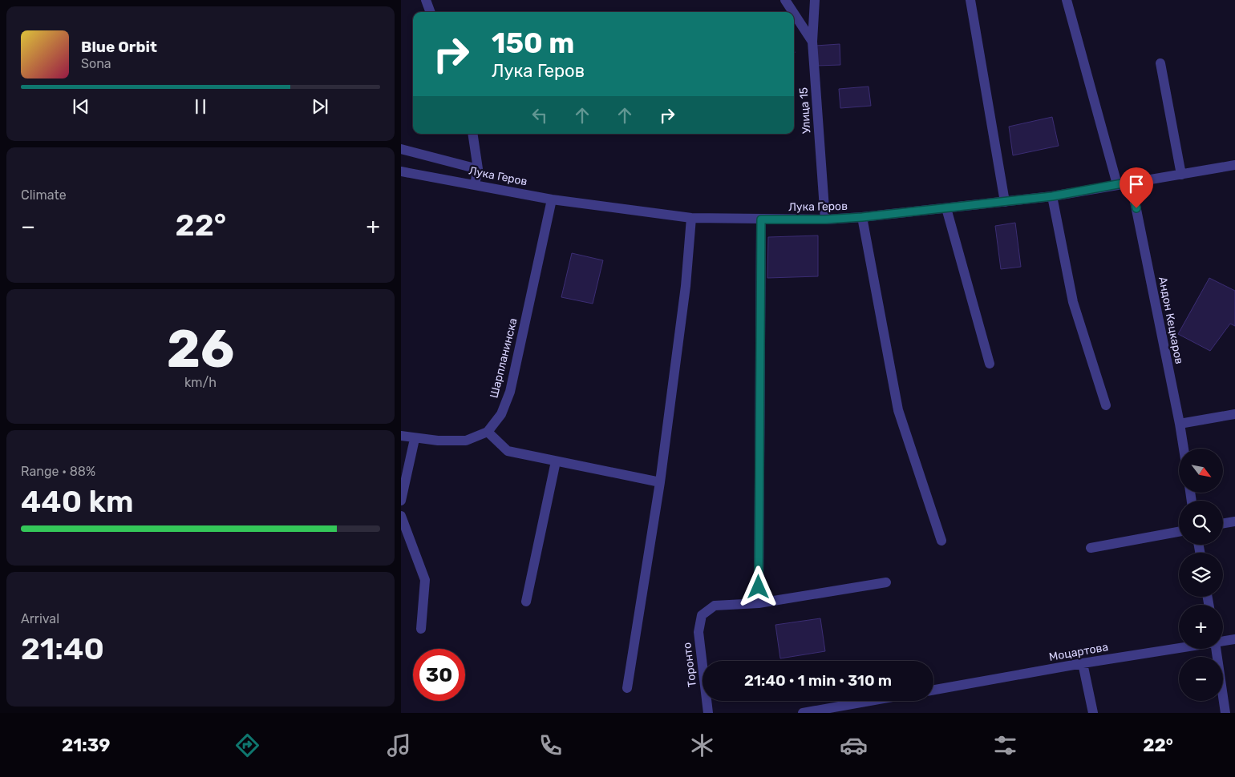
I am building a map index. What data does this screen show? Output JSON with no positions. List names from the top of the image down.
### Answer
{
  "streets": {
    "street": [
      "Улица 15",
      "Лука Геров",
      "Андон Кецкаров",
      "Шарпланинска",
      "Моцартова",
      "Торонто"
    ]
  },
  "crossings": [
    ["Улица 15", "Лука Геров"],
    ["Лука Геров", "Андон Кецкаров"],
    ["Лука Геров", "Шарпланинска"]
  ],
  "north": "bottom right",
  "page": {
    "turn": ["150 m", "Лука Геров"],
    "song": ["Blue Orbit", "Sona"],
    "tile": [
      "Climate",
      ["26", "km/h"],
      ["Range · 88%", "440 km"],
      ["Arrival", "21:40"]
    ],
    "heat": ["−", "22°", "+"],
    "map_buttons": ["+", "−"],
    "limit": "30",
    "trip": "21:40 · 1 min · 310 m",
    "tabs": ["21:39", "22°"]
  }
}
